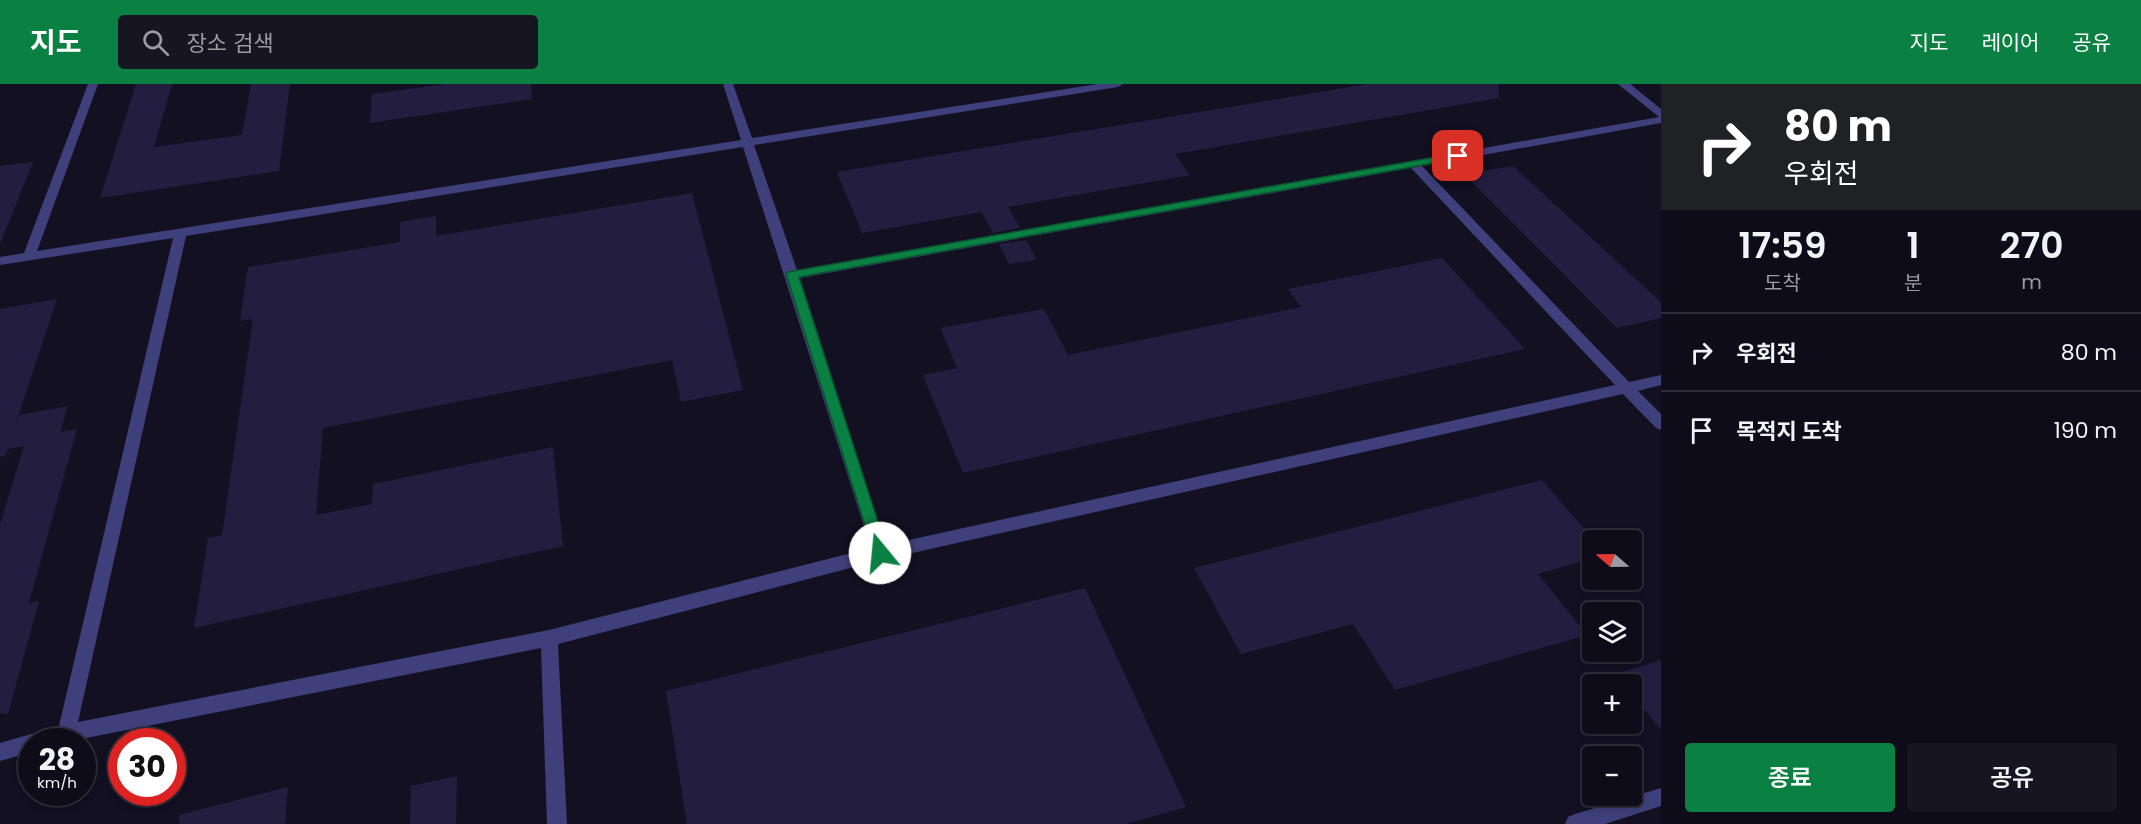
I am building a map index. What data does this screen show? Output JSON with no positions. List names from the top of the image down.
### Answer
{
  "north": "left",
  "page": {
    "header": "지도",
    "search": "장소 검색",
    "nav": ["지도", "레이어", "공유"],
    "turn": ["80 m", "우회전"],
    "eta": [
      "17:59",
      "도착",
      "1",
      "분",
      "270",
      "m"
    ],
    "list": [
      {
        "name": "우회전",
        "value": "80 m"
      },
      {
        "name": "목적지 도착",
        "value": "190 m"
      }
    ],
    "map_buttons": ["+", "−"],
    "speed": "28 km/h",
    "limit": "30",
    "buttons": ["종료", "공유"]
  }
}
